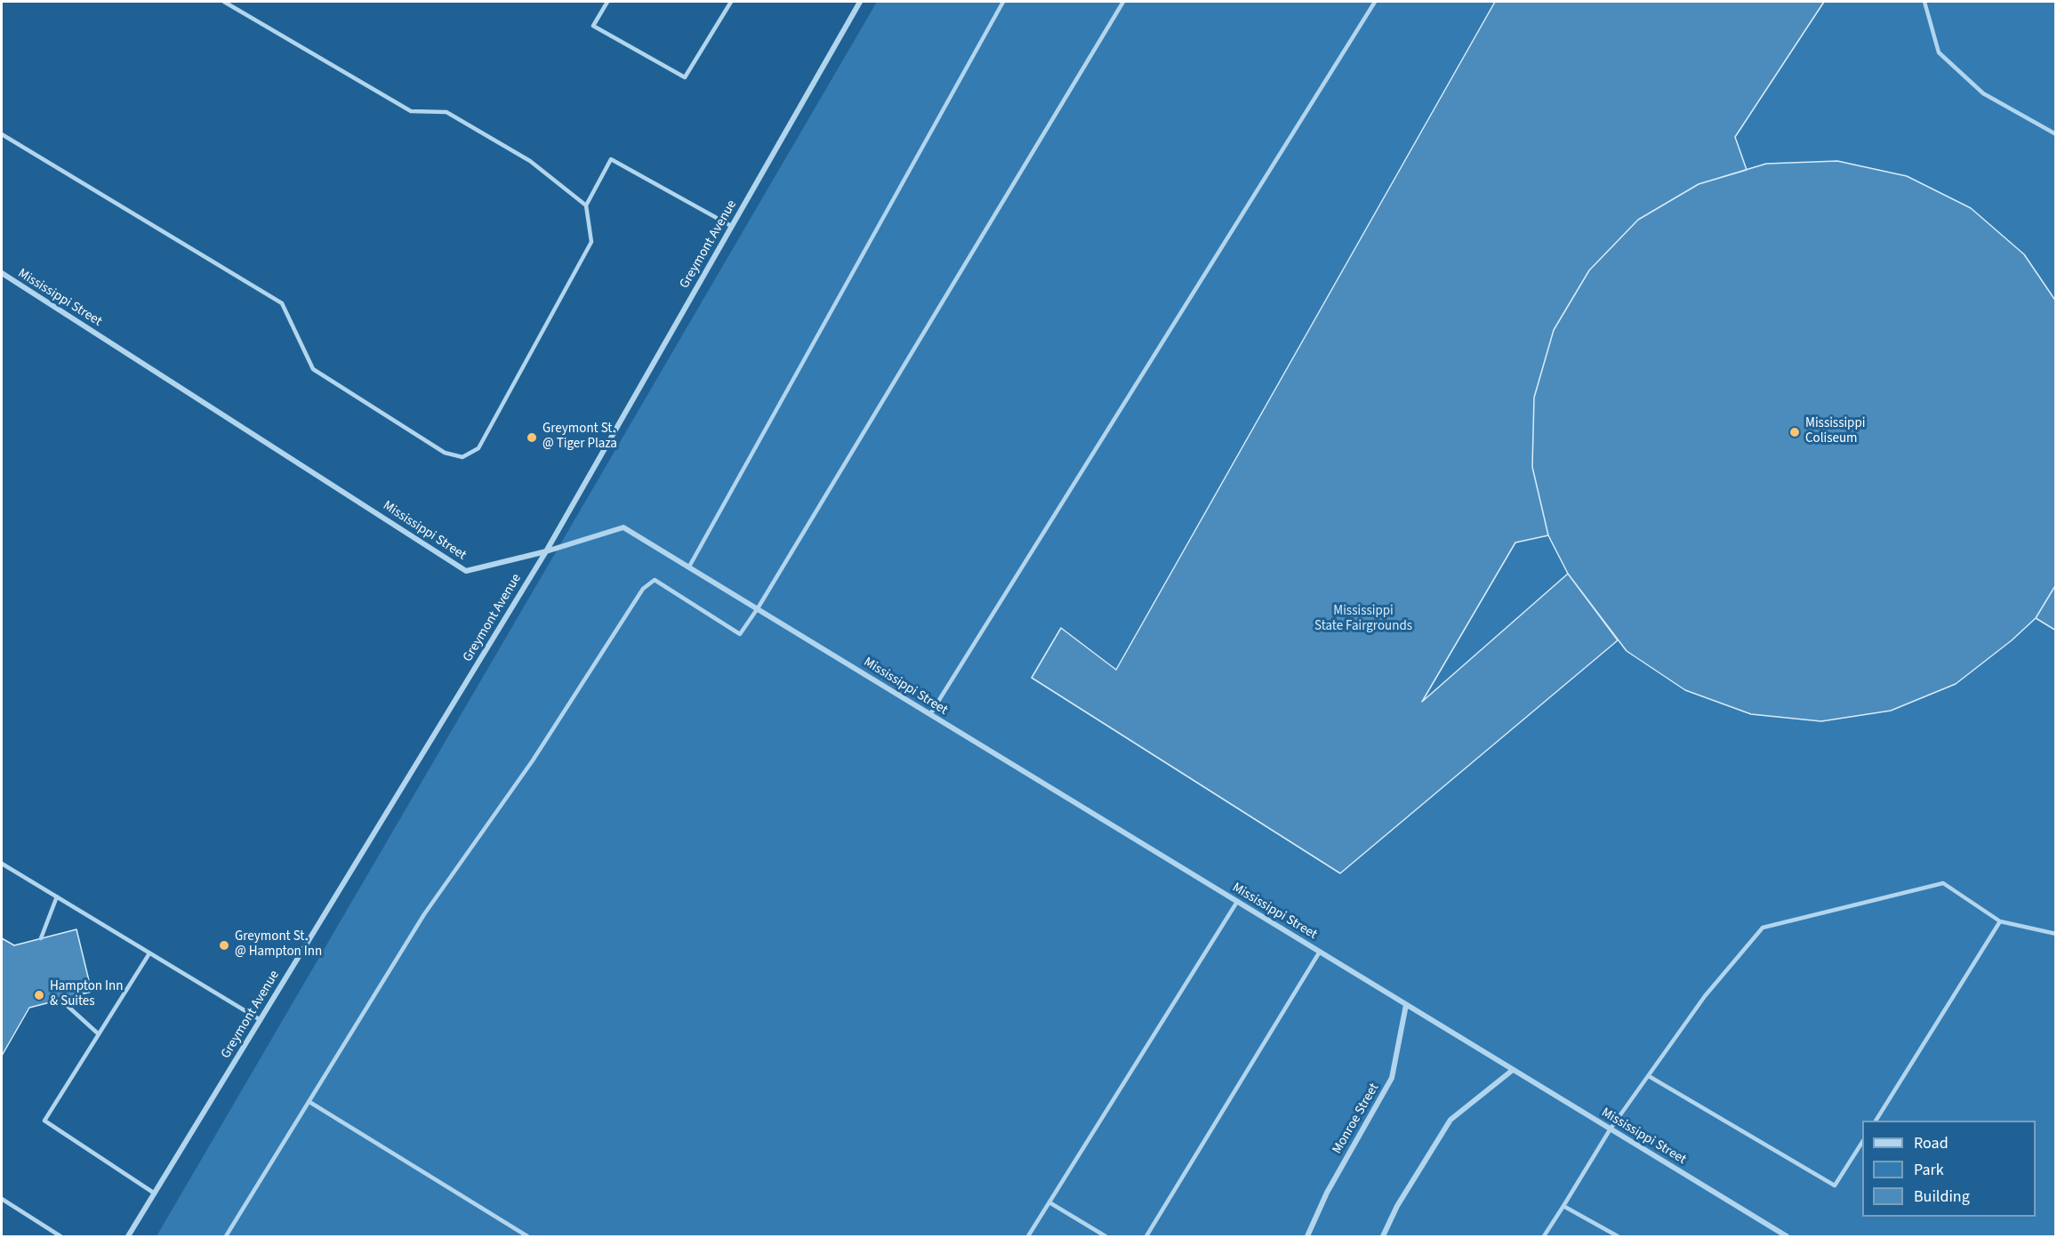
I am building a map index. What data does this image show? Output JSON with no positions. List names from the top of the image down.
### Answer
{
  "streets": {
    "street": ["Greymont Avenue", "Mississippi Street", "Monroe Street"]
  },
  "crossings": [
    ["Greymont Avenue", "Mississippi Street"],
    ["Mississippi Street", "Monroe Street"]
  ],
  "parks": ["Mississippi State Fairgrounds"],
  "places": [
    "Mississippi Coliseum",
    "Greymont St. @ Tiger Plaza",
    "Greymont St. @ Hampton Inn",
    "Hampton Inn & Suites"
  ],
  "legend": ["Road", "Park", "Building"]
}
